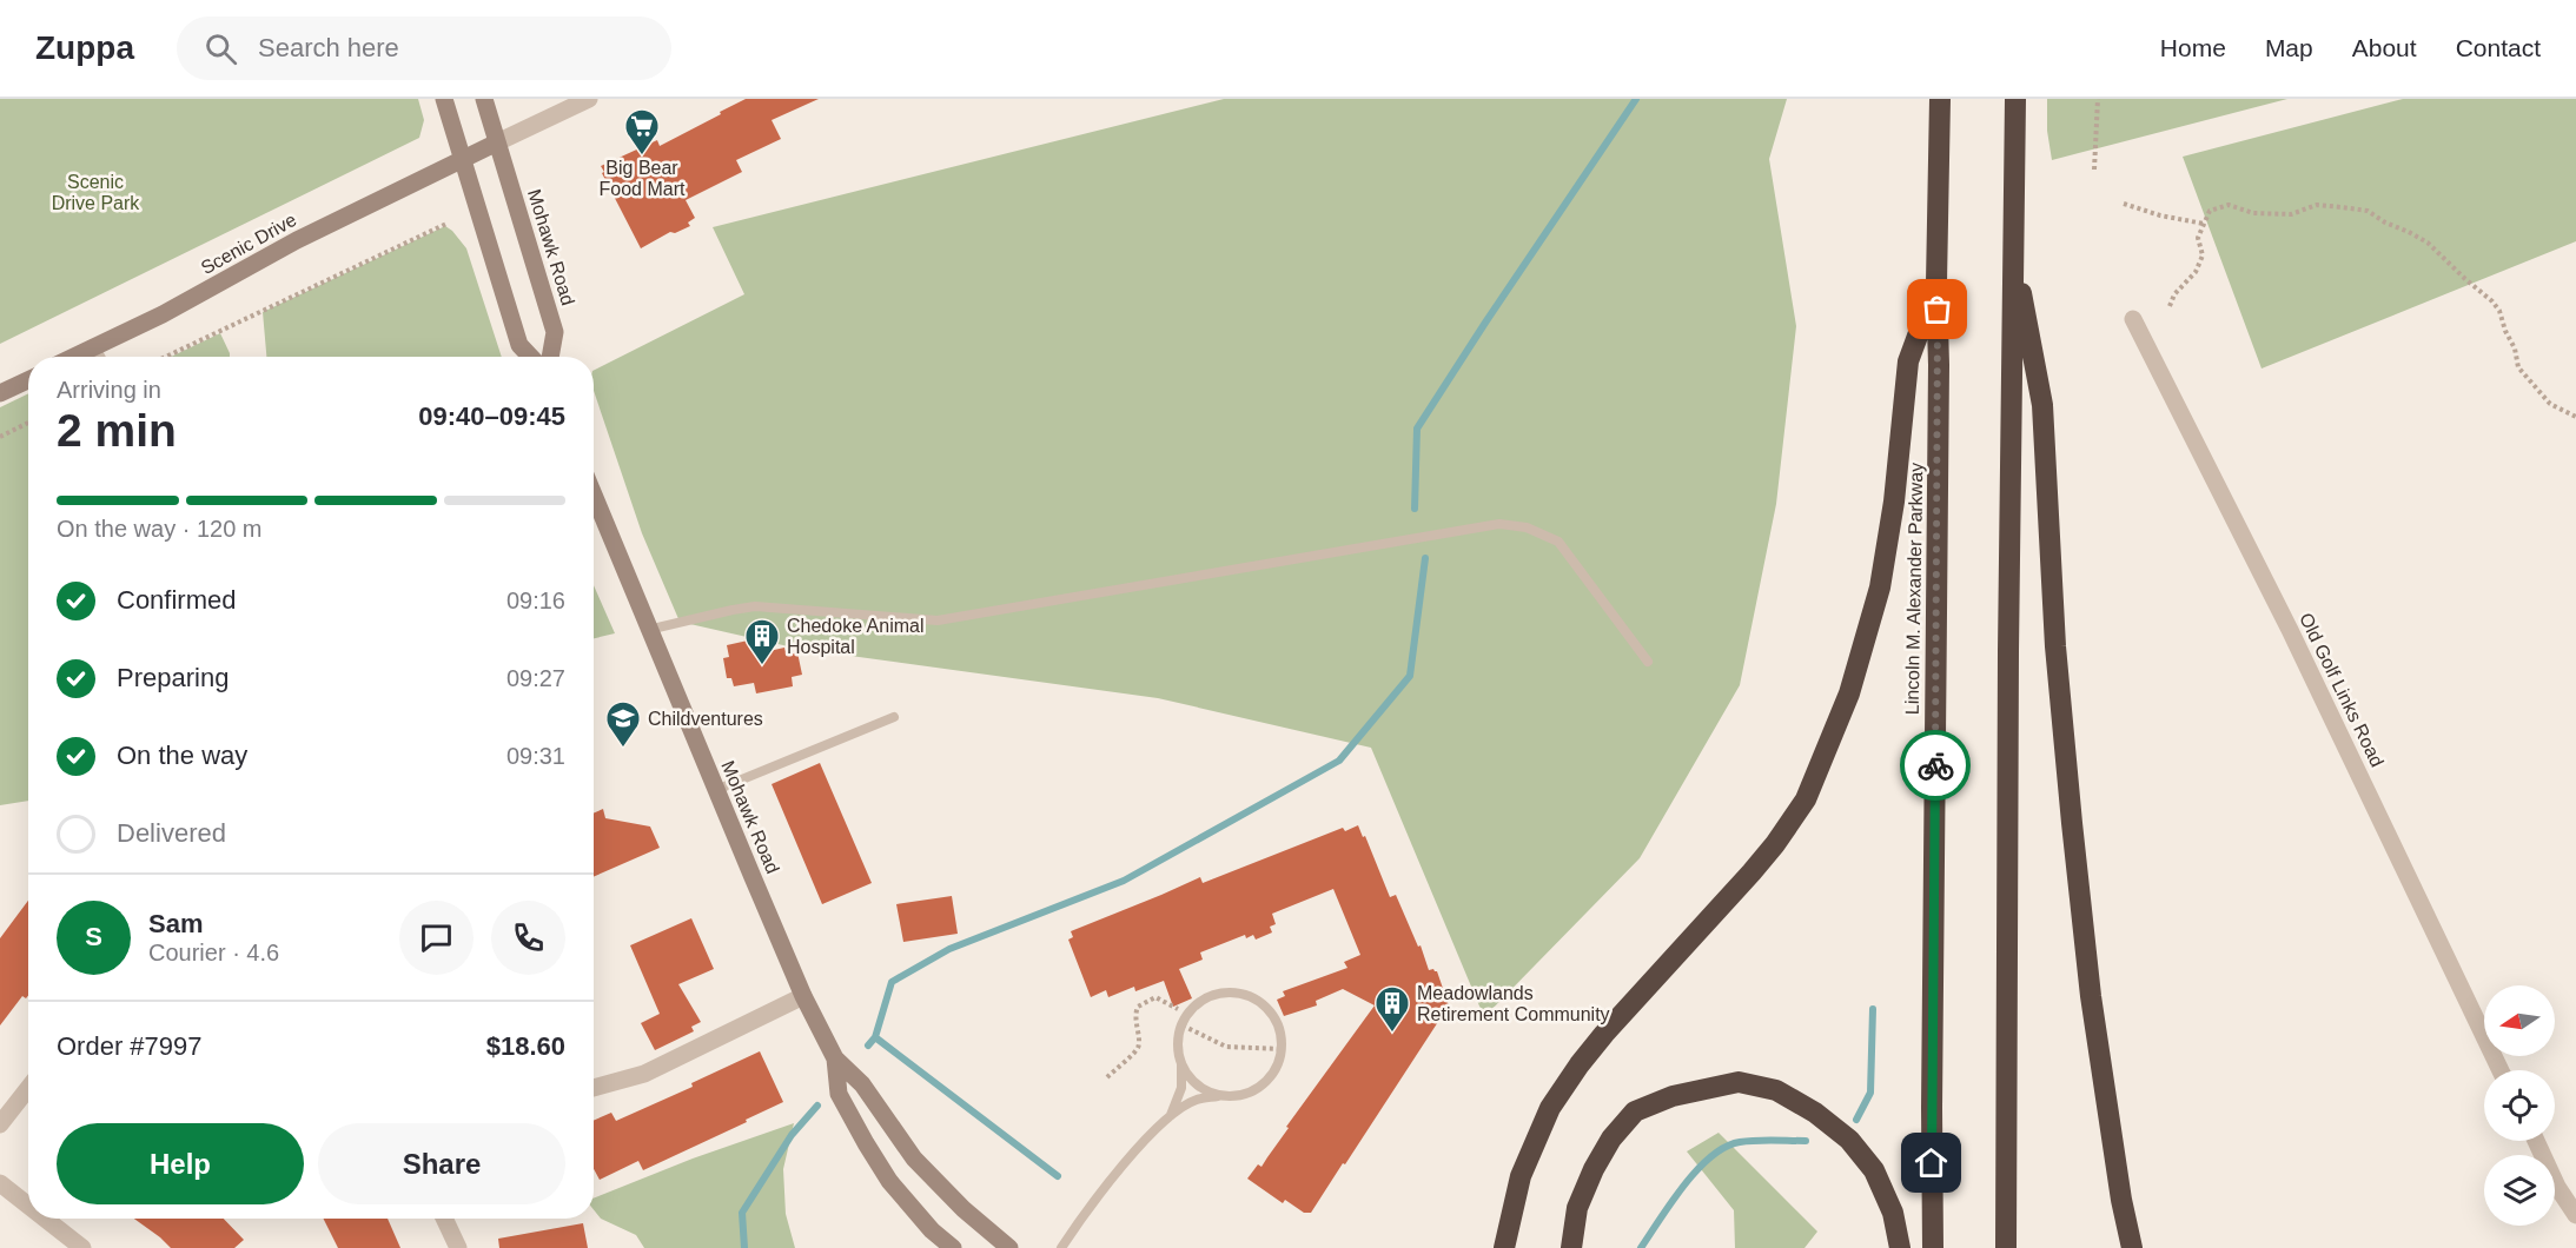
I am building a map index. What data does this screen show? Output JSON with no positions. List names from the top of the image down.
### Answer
{
  "streets": {
    "highway": ["Lincoln M. Alexander Parkway"],
    "main road": ["Scenic Drive", "Mohawk Road"],
    "street": ["Old Golf Links Road"]
  },
  "crossings": [
    ["Scenic Drive", "Mohawk Road"]
  ],
  "parks": ["Scenic Drive Park"],
  "places": {
    "supermarket": ["Big Bear Food Mart"],
    "building": ["Chedoke Animal Hospital", "Meadowlands Retirement Community"],
    "school or university": ["Childventures"]
  },
  "north": "left",
  "page": {
    "header": "Zuppa",
    "search": "Search here",
    "nav": [
      "Home",
      "Map",
      "About",
      "Contact"
    ],
    "heading": ["2 min", "Arriving in", "09:40–09:45"],
    "panel": [
      "Sam",
      "Courier · 4.6",
      "Order #7997",
      "$18.60"
    ],
    "bar": "On the way · 120 m",
    "list": [
      ["Confirmed", "09:16"],
      ["Preparing", "09:27"],
      ["On the way", "09:31"],
      "Delivered"
    ],
    "round": "S",
    "buttons": ["Help", "Share"]
  }
}
